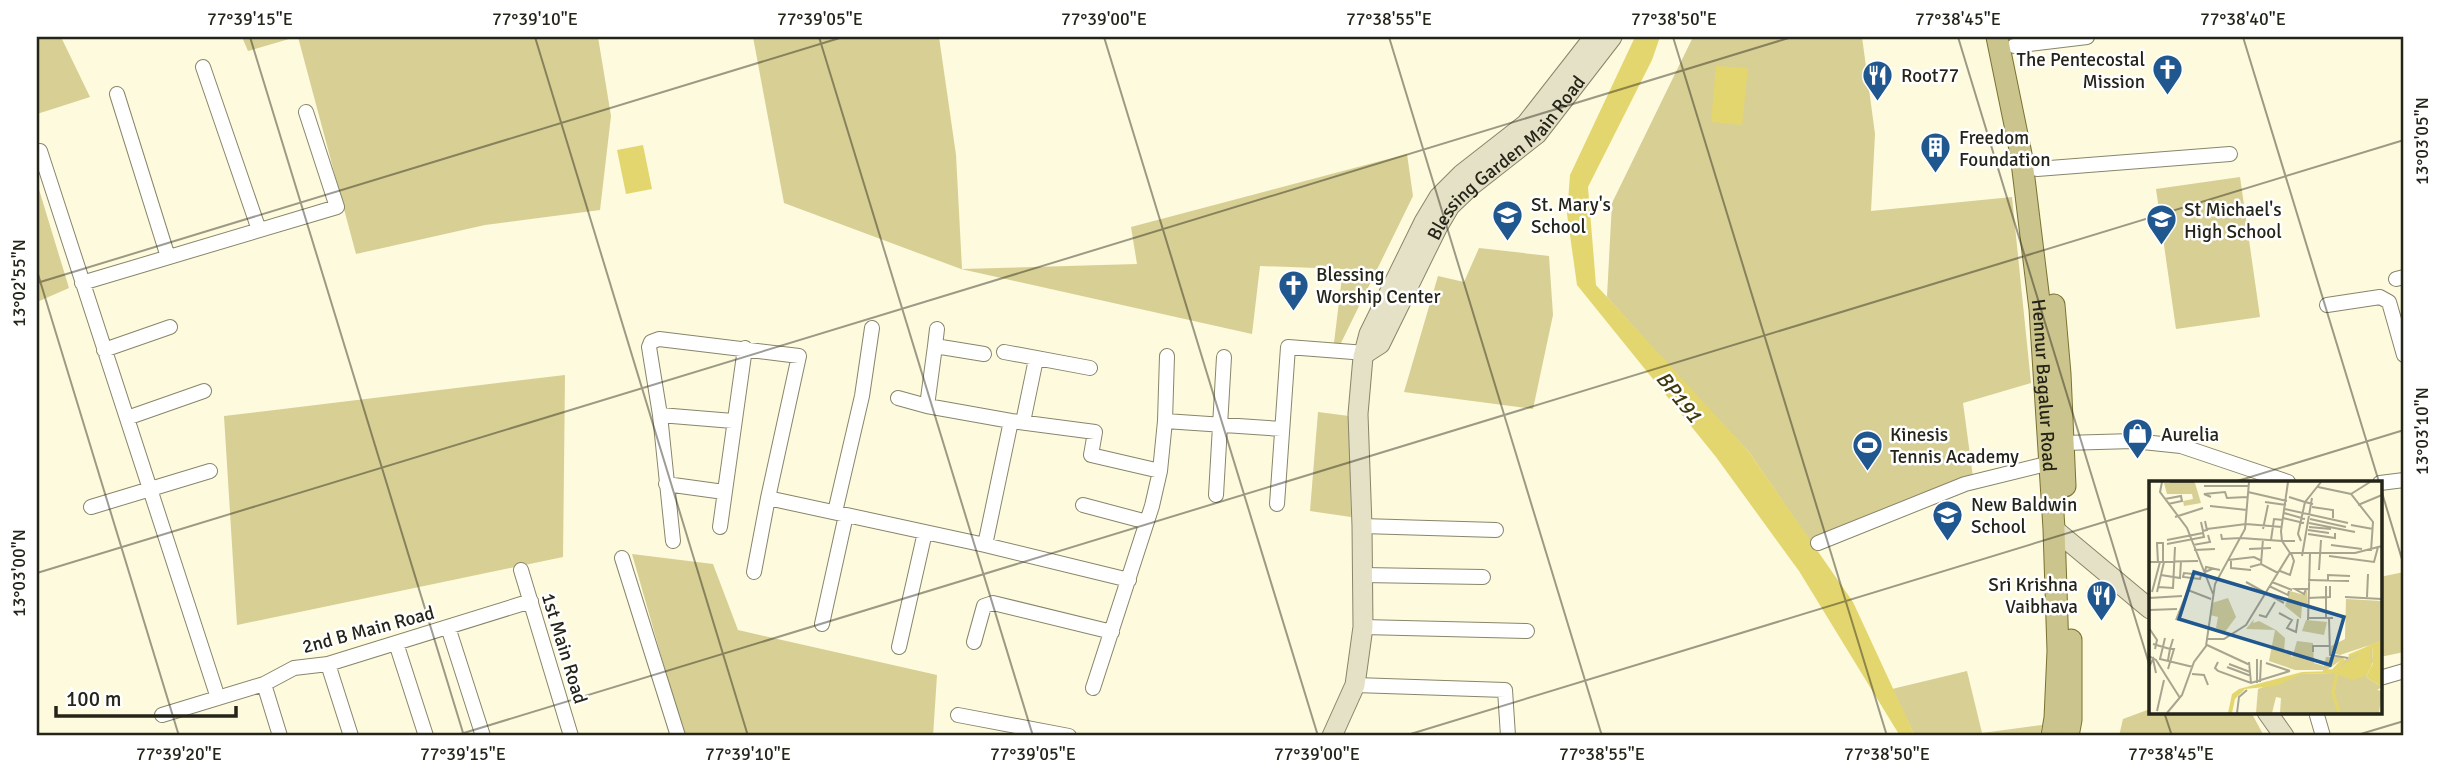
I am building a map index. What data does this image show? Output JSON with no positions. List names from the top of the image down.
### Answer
{
  "streets": {
    "main road": ["Blessing Garden Main Road", "Hennur Bagalur Road"],
    "street": ["2nd B Main Road", "1st Main Road"]
  },
  "crossings": [
    ["2nd B Main Road", "1st Main Road"]
  ],
  "water": ["BP191"],
  "places": {
    "church": ["The Pentecostal Mission", "Blessing Worship Center"],
    "restaurant": ["Root77", "Sri Krishna Vaibhava"],
    "building": ["Freedom Foundation"],
    "school or university": ["St. Mary's School", "St Michael's High School", "New Baldwin School"],
    "shop": ["Aurelia"],
    "sports": ["Kinesis Tennis Academy"]
  },
  "scale_bar": "100 m",
  "coordinates": [
    "77°39'15\"E",
    "77°39'10\"E",
    "77°39'05\"E",
    "77°39'00\"E",
    "77°38'55\"E",
    "77°38'50\"E",
    "77°38'45\"E",
    "77°38'40\"E",
    "13°03'05\"N",
    "13°02'55\"N",
    "13°03'10\"N",
    "13°03'00\"N",
    "77°39'20\"E"
  ]
}
